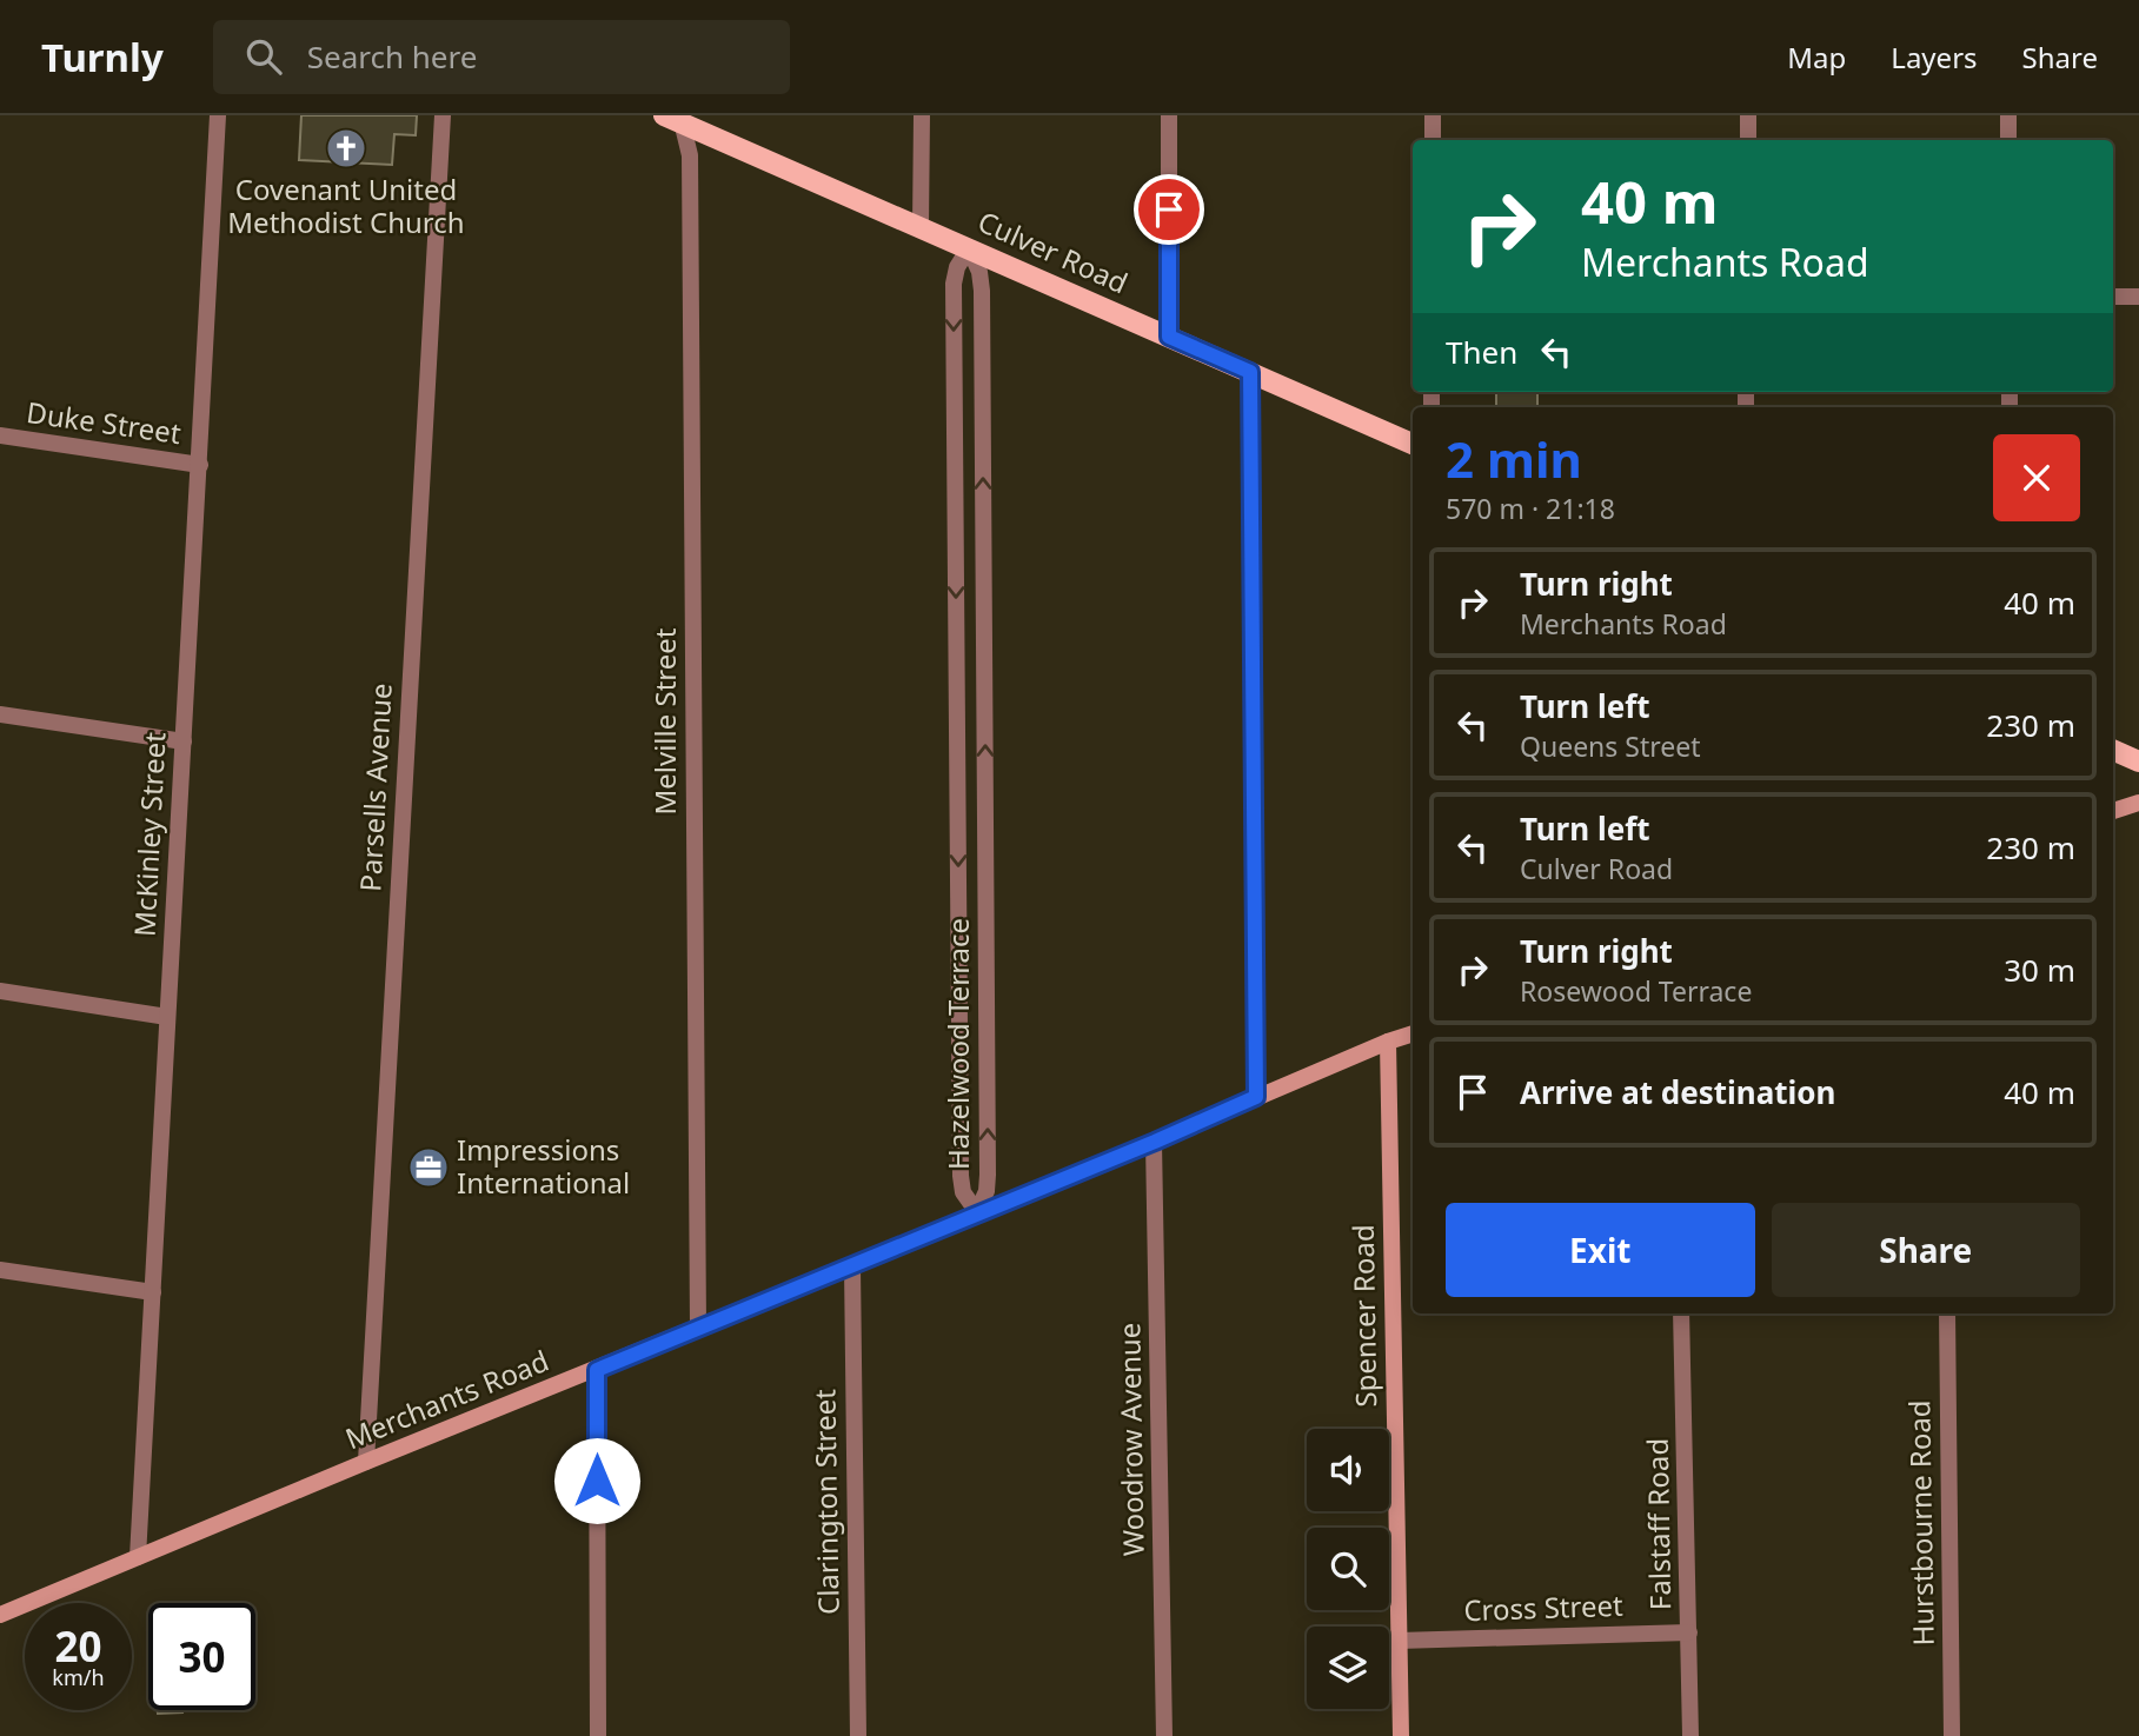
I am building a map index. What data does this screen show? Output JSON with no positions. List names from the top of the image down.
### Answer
{
  "streets": {
    "main road": ["Culver Road"],
    "street": [
      "Duke Street",
      "Melville Street",
      "Parsells Avenue",
      "McKinley Street",
      "Hazelwood Terrace",
      "Spencer Road",
      "Merchants Road",
      "Woodrow Avenue",
      "Clarington Street",
      "Hurstbourne Road",
      "Falstaff Road",
      "Cross Street"
    ]
  },
  "crossings": [
    ["Culver Road", "Melville Street"],
    ["Culver Road", "Hazelwood Terrace"],
    ["Duke Street", "McKinley Street"],
    ["Melville Street", "Merchants Road"],
    ["Parsells Avenue", "Merchants Road"],
    ["McKinley Street", "Merchants Road"],
    ["Hazelwood Terrace", "Merchants Road"],
    ["Spencer Road", "Merchants Road"],
    ["Spencer Road", "Cross Street"],
    ["Merchants Road", "Woodrow Avenue"],
    ["Merchants Road", "Clarington Street"],
    ["Falstaff Road", "Cross Street"]
  ],
  "places": {
    "church": ["Covenant United Methodist Church"],
    "office": ["Impressions International"]
  },
  "page": {
    "header": "Turnly",
    "search": "Search here",
    "nav": ["Map", "Layers", "Share"],
    "turn": ["40 m", "Merchants Road"],
    "then": "Then",
    "heading": ["2 min", "570 m · 21:18"],
    "list": [
      {
        "name": "Turn right",
        "note": "Merchants Road",
        "value": "40 m"
      },
      {
        "name": "Turn left",
        "note": "Queens Street",
        "value": "230 m"
      },
      {
        "name": "Turn left",
        "note": "Culver Road",
        "value": "230 m"
      },
      {
        "name": "Turn right",
        "note": "Rosewood Terrace",
        "value": "30 m"
      },
      {
        "name": "Arrive at destination",
        "value": "40 m"
      }
    ],
    "buttons": ["Exit", "Share"],
    "speed": "20 km/h",
    "limit": "30"
  }
}
